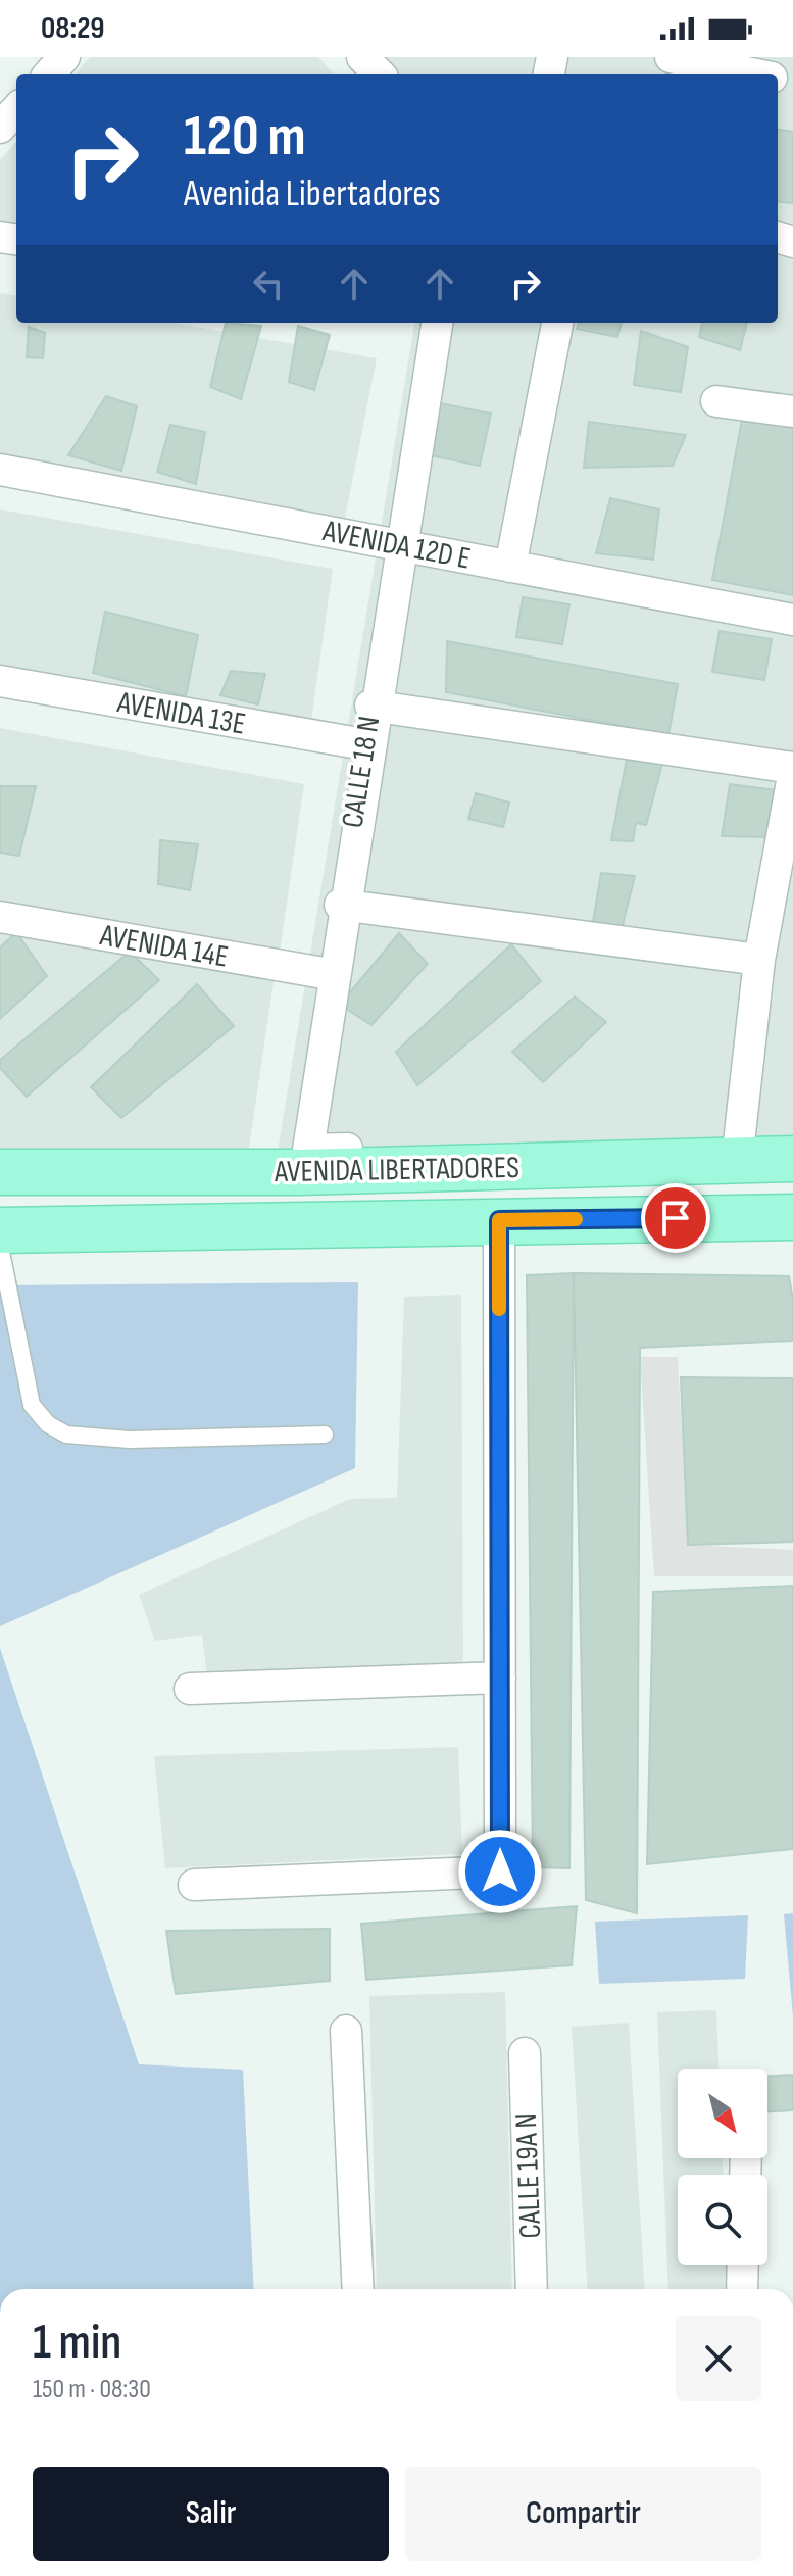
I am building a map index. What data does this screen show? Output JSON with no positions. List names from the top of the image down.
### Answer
{
  "streets": {
    "main road": ["AVENIDA LIBERTADORES"],
    "street": [
      "AVENIDA 12D E",
      "AVENIDA 13E",
      "CALLE 18 N",
      "AVENIDA 14E",
      "CALLE 19A N"
    ]
  },
  "crossings": [
    ["AVENIDA 12D E", "CALLE 18 N"],
    ["AVENIDA 13E", "CALLE 18 N"],
    ["CALLE 18 N", "AVENIDA 14E"],
    ["CALLE 18 N", "AVENIDA LIBERTADORES"]
  ],
  "north": "bottom right",
  "page": {
    "status": "08:29",
    "turn": ["120 m", "Avenida Libertadores"],
    "heading": ["1 min", "150 m · 08:30"],
    "buttons": ["Salir", "Compartir"]
  }
}
